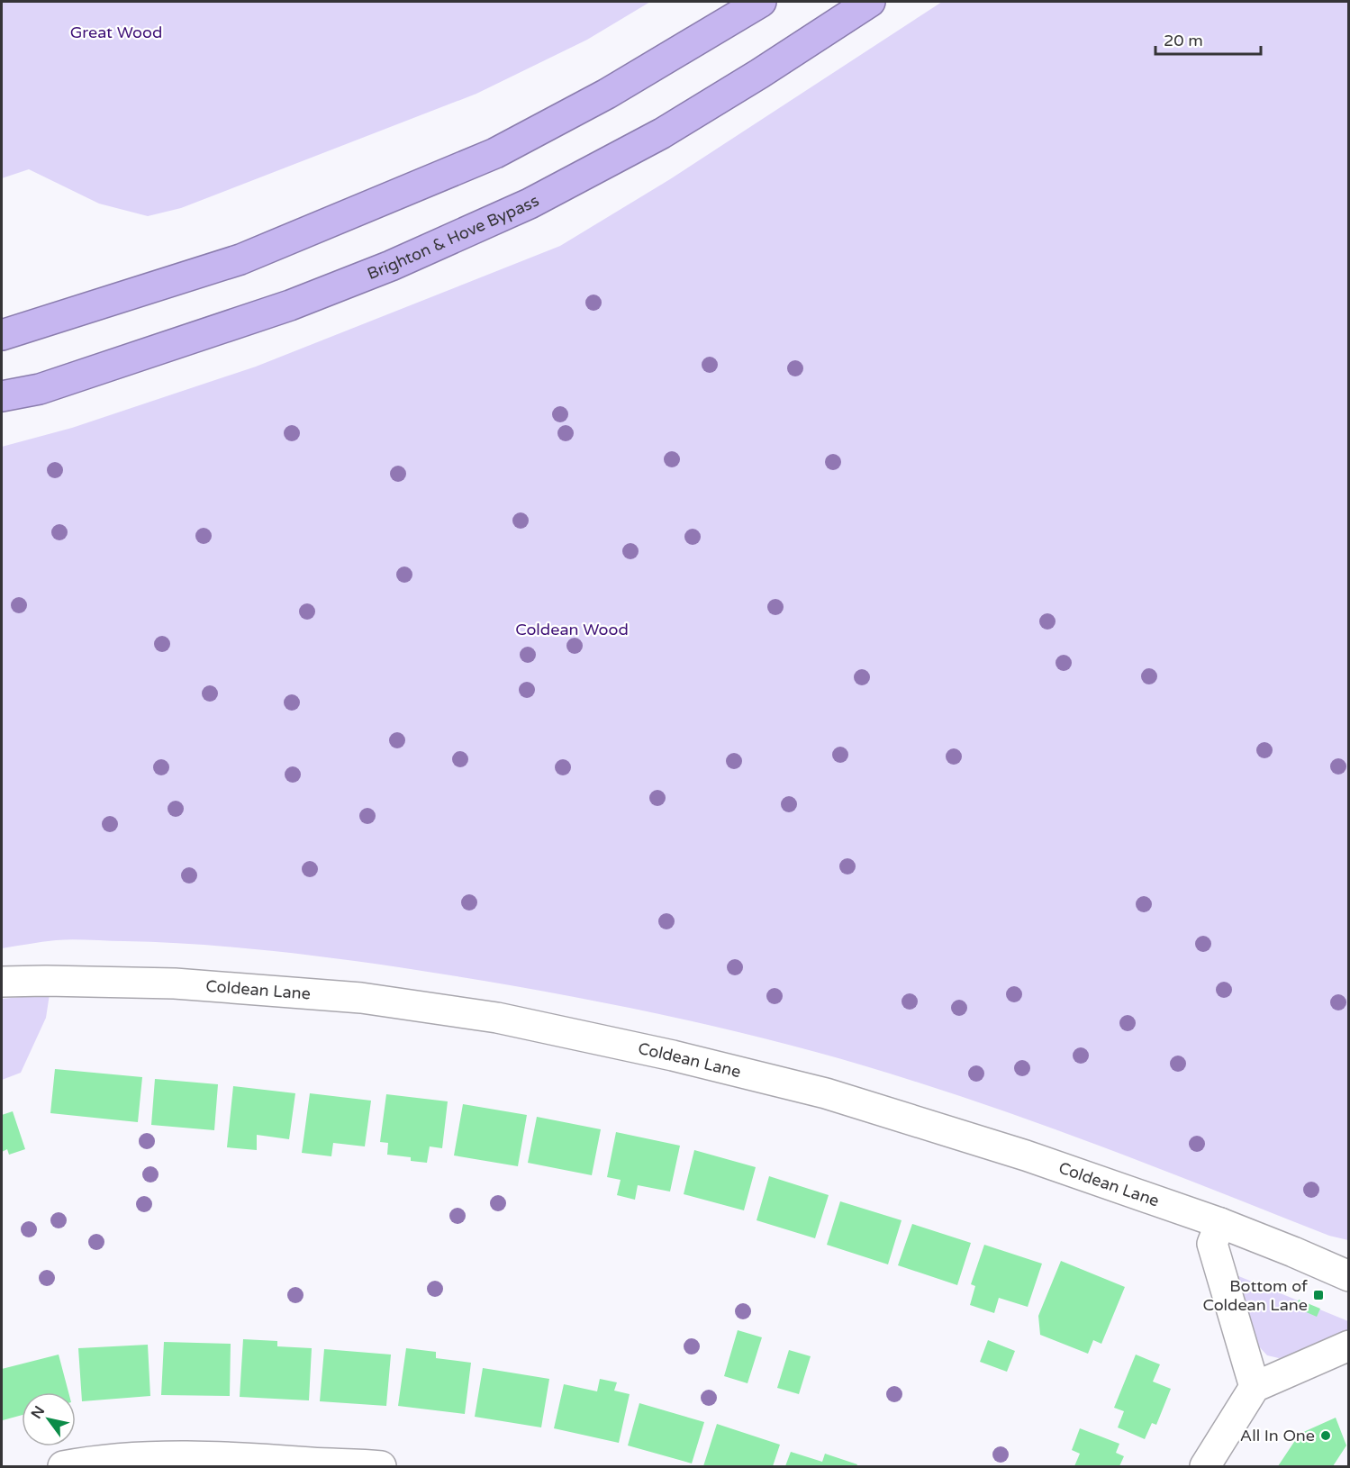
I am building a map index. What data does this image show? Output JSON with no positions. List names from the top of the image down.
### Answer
{
  "streets": {
    "highway": ["Brighton & Hove Bypass"],
    "street": ["Coldean Lane"]
  },
  "parks": ["Great Wood", "Coldean Wood"],
  "places": {
    "transit": ["Bottom of Coldean Lane"],
    "other": ["All In One"]
  },
  "scale_bar": "20 m",
  "north": "top left"
}
